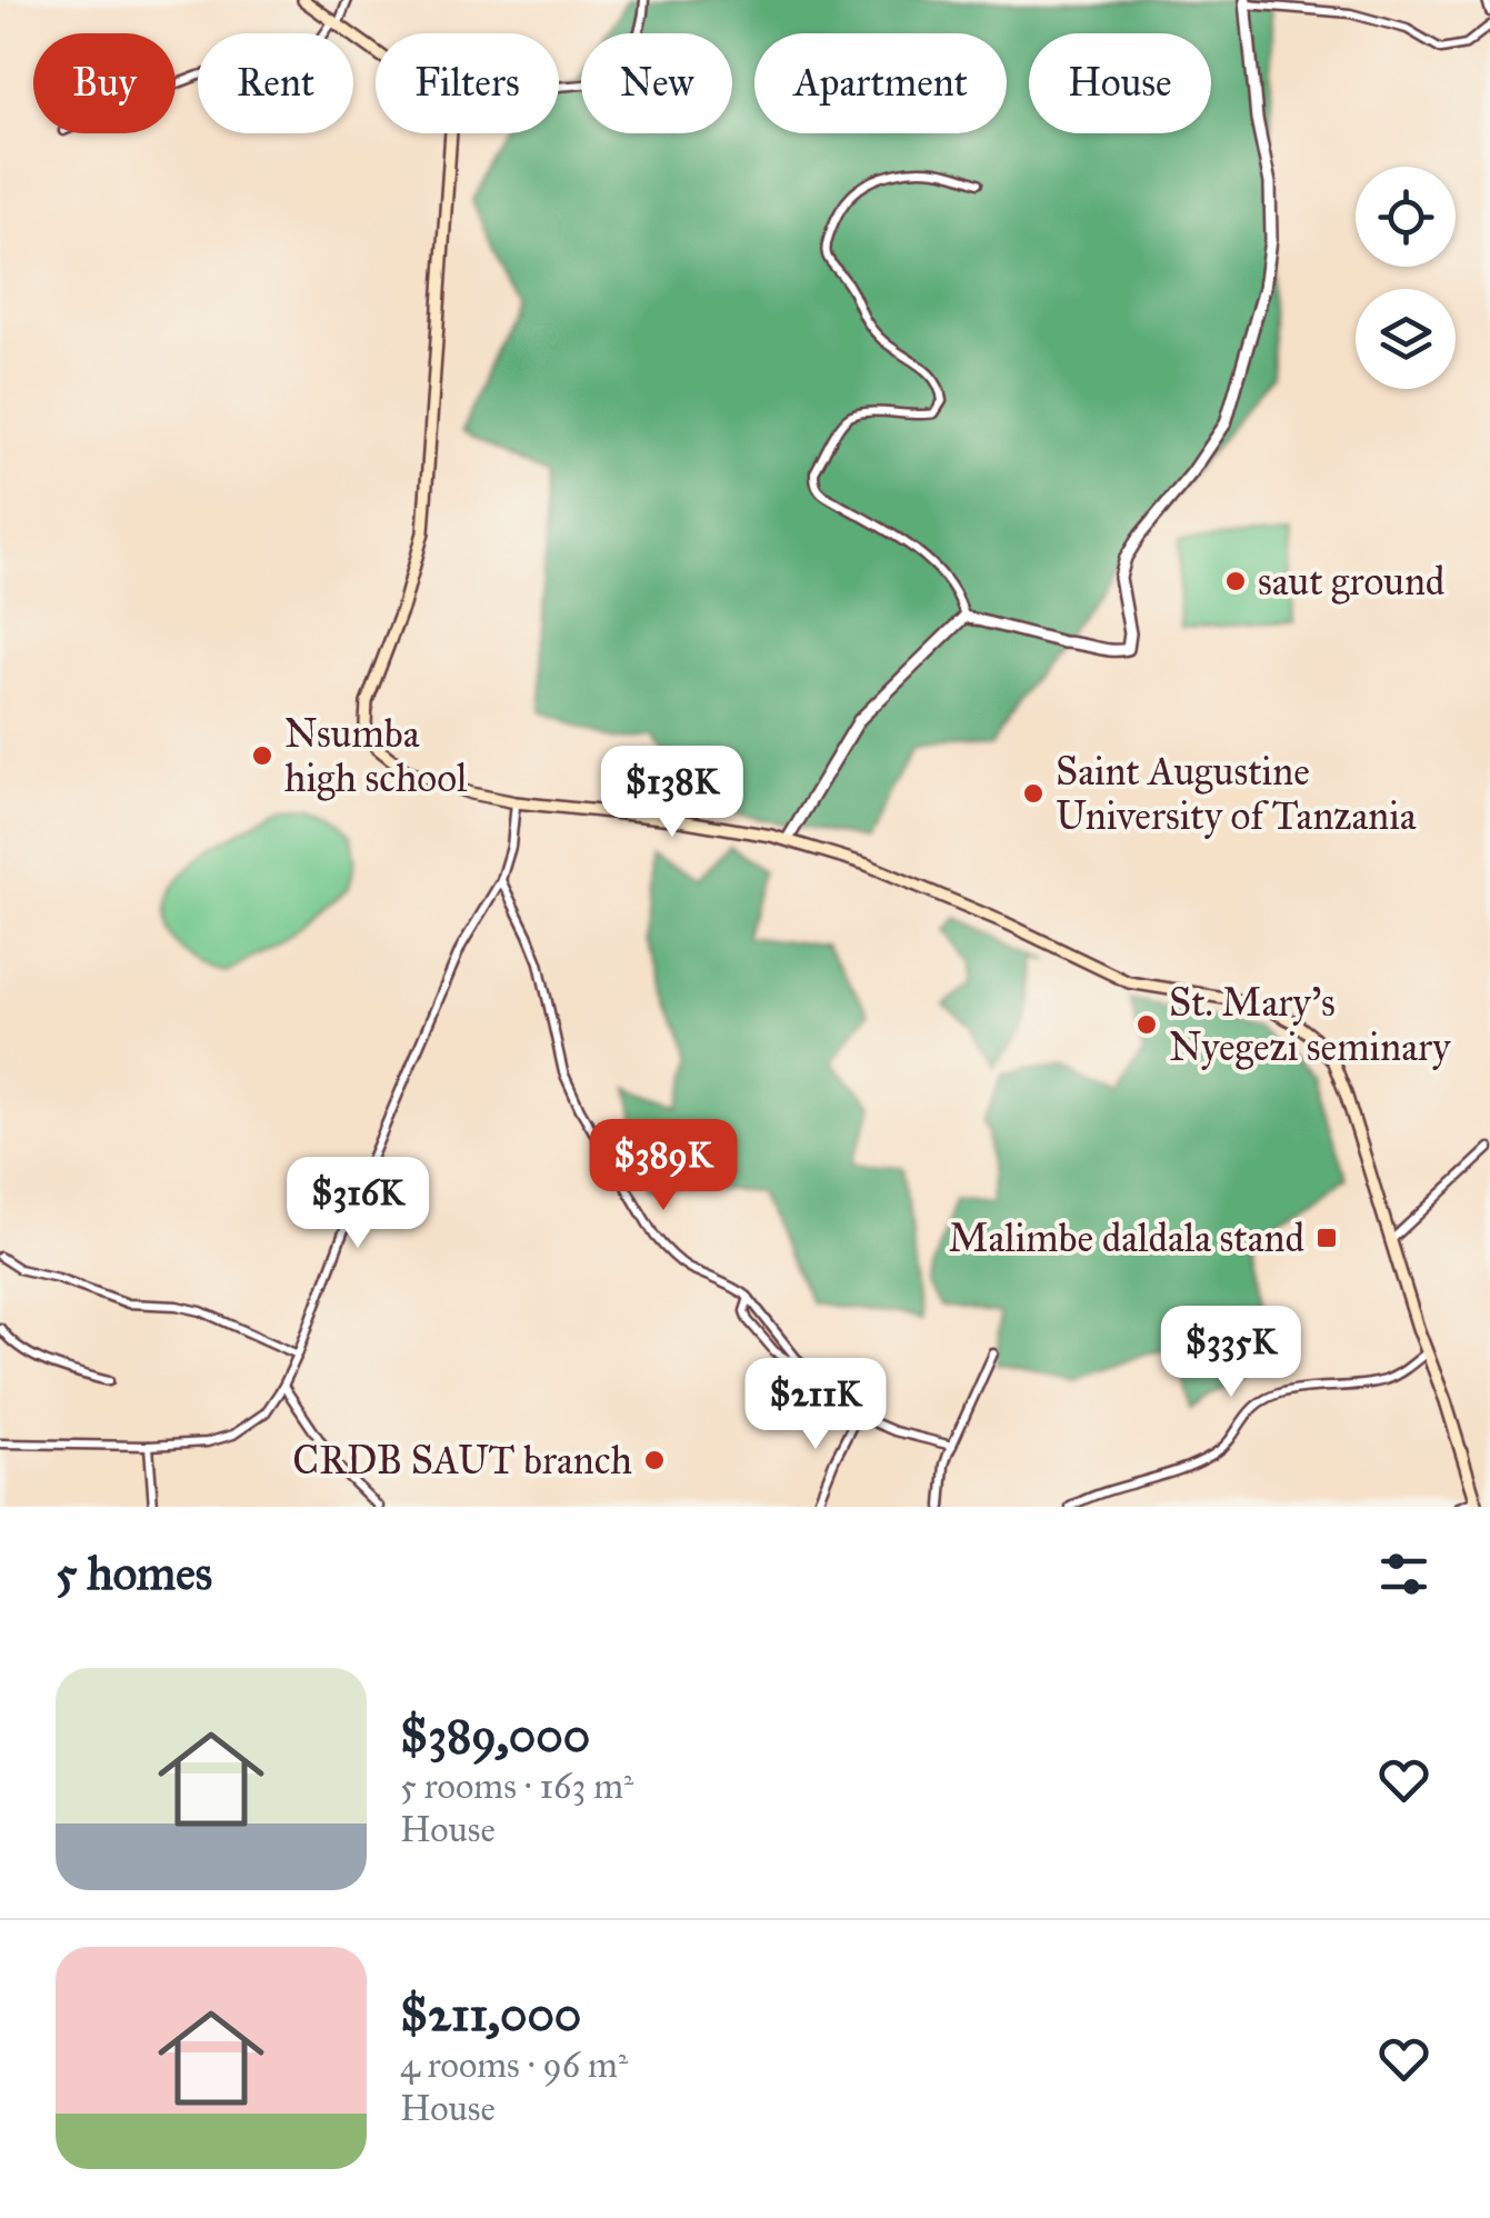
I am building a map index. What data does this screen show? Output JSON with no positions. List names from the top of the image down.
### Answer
{
  "places": {
    "other": [
      "saut ground",
      "Nsumba high school",
      "Saint Augustine University of Tanzania",
      "St. Mary's Nyegezi seminary",
      "CRDB SAUT branch"
    ],
    "transit": ["Malimbe daldala stand"]
  },
  "page": {
    "chip": [
      "Buy",
      "Rent",
      "Filters",
      "New",
      "Apartment",
      "House"
    ],
    "price": [
      "$138K",
      "$389K",
      "$316K",
      "$335K",
      "$211K"
    ],
    "heading": "5 homes",
    "list": [
      {
        "name": "$389,000",
        "note": "5 rooms · 163 m² · House"
      },
      {
        "name": "$211,000",
        "note": "4 rooms · 96 m² · House"
      }
    ]
  }
}
